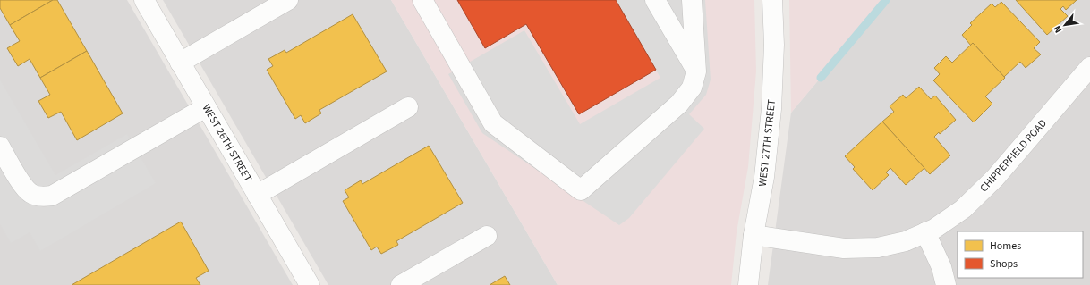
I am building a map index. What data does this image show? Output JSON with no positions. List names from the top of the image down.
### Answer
{
  "streets": {
    "street": ["WEST 26TH STREET", "WEST 27TH STREET", "CHIPPERFIELD ROAD"]
  },
  "crossings": [
    ["WEST 27TH STREET", "CHIPPERFIELD ROAD"]
  ],
  "legend": ["Homes", "Shops"],
  "north": "bottom left"
}
